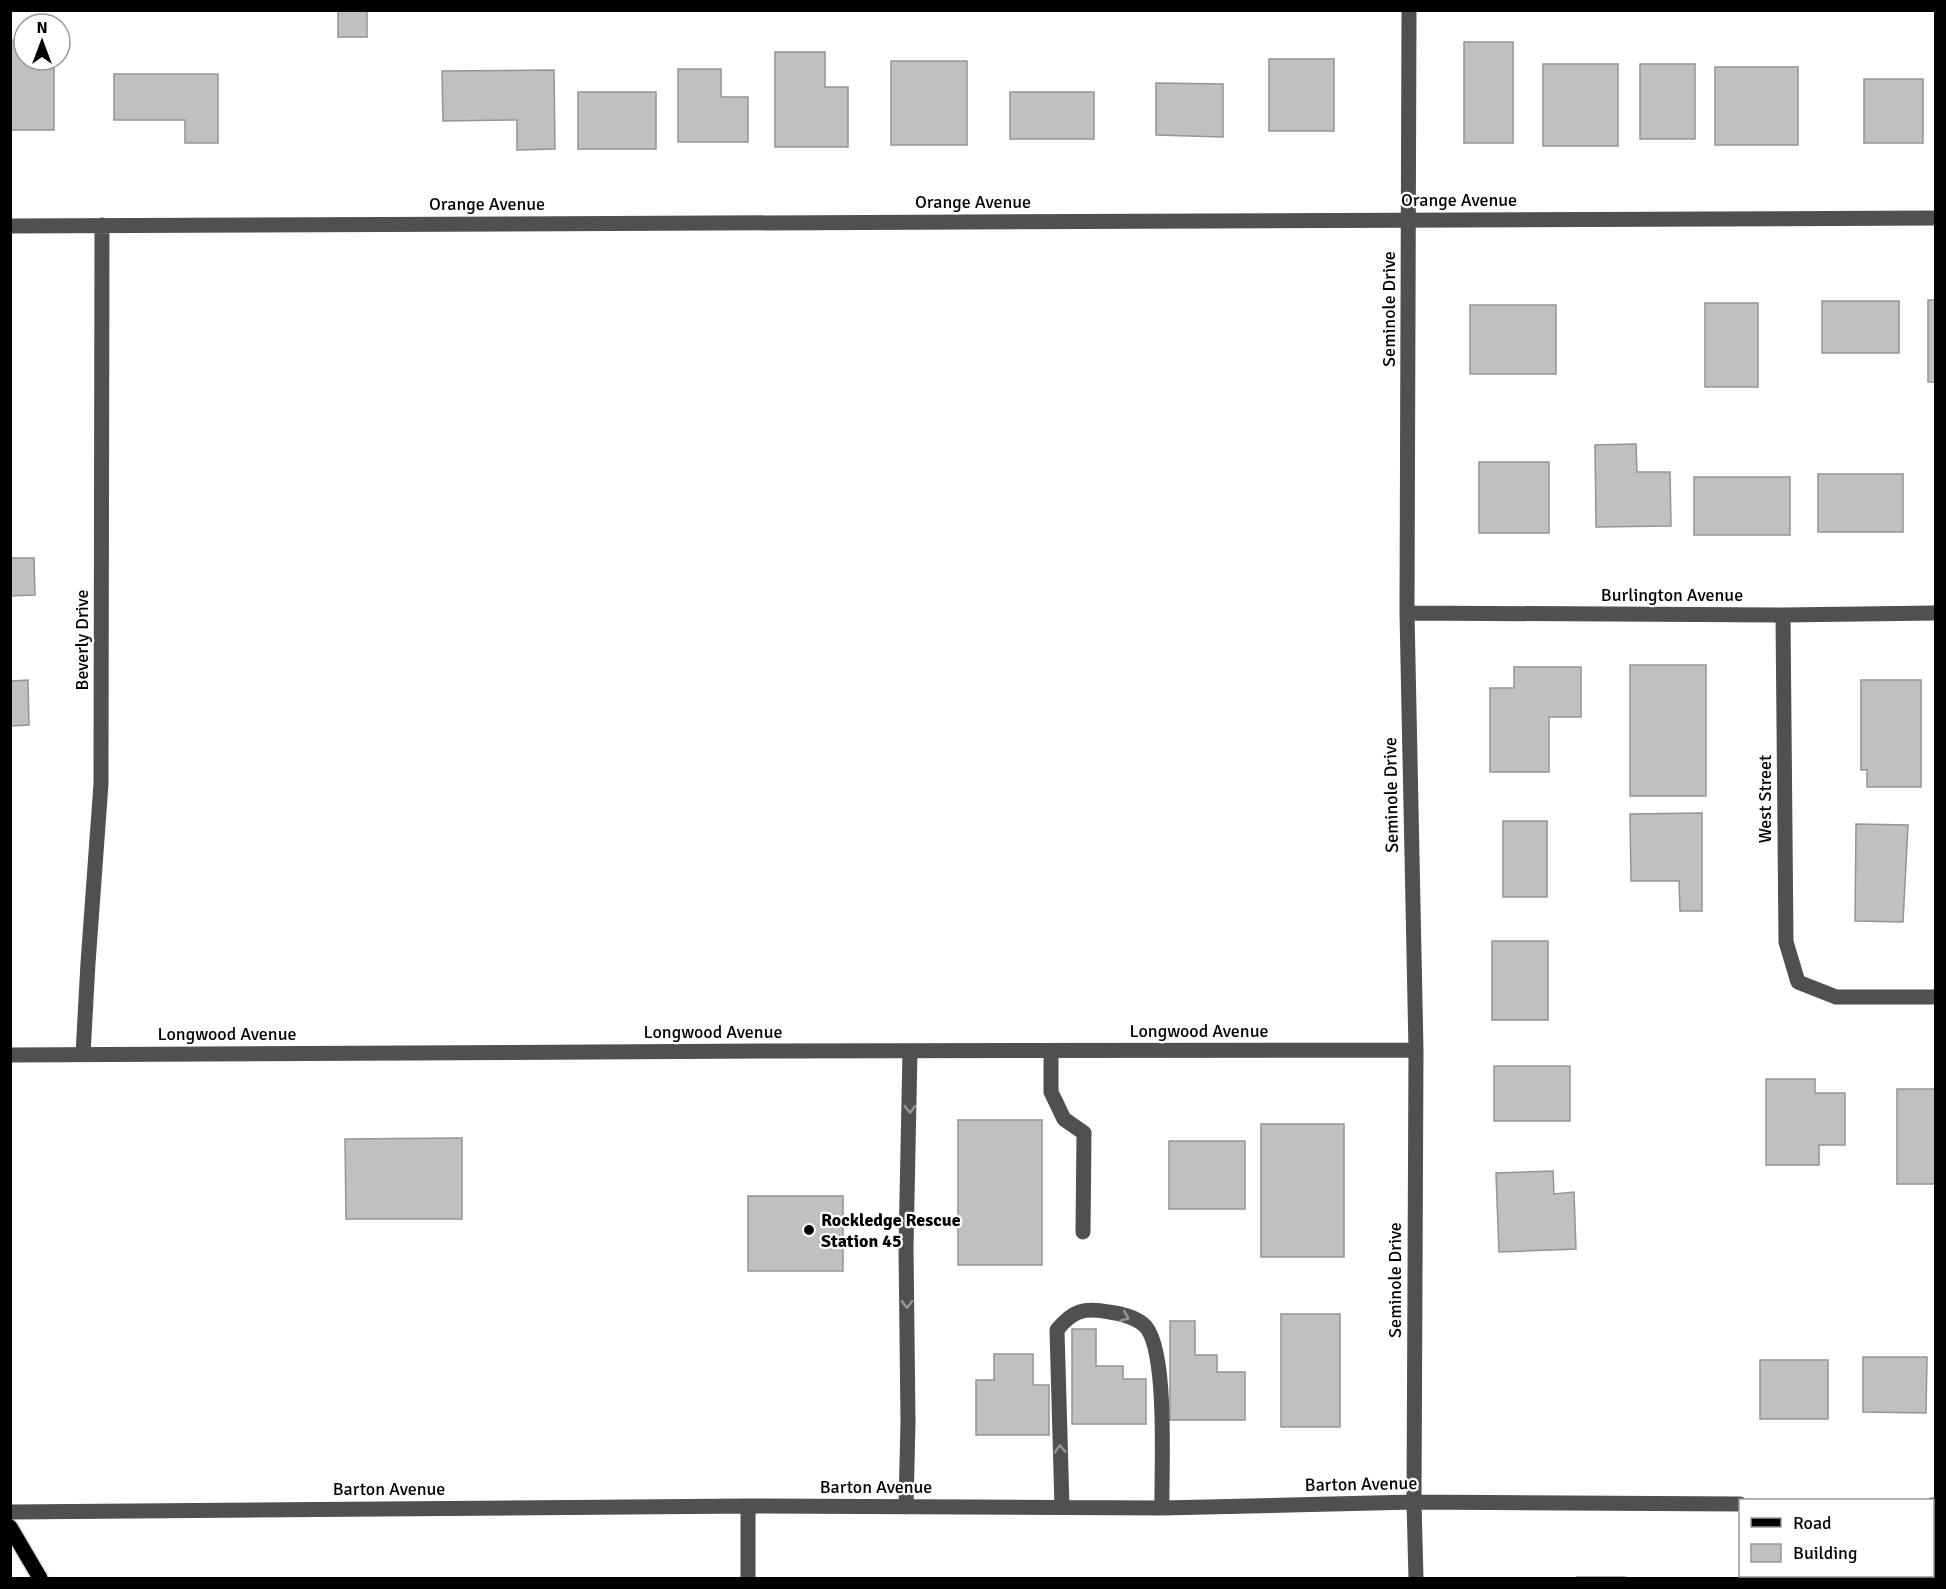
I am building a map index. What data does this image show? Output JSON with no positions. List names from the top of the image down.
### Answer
{
  "streets": {
    "street": [
      "Orange Avenue",
      "Seminole Drive",
      "Burlington Avenue",
      "Beverly Drive",
      "West Street",
      "Longwood Avenue",
      "Barton Avenue"
    ]
  },
  "crossings": [
    ["Orange Avenue", "Seminole Drive"],
    ["Orange Avenue", "Beverly Drive"],
    ["Seminole Drive", "Burlington Avenue"],
    ["Seminole Drive", "Longwood Avenue"],
    ["Seminole Drive", "Barton Avenue"],
    ["Burlington Avenue", "West Street"],
    ["Beverly Drive", "Longwood Avenue"]
  ],
  "places": ["Rockledge Rescue Station 45"],
  "legend": ["Road", "Building"],
  "north": "top"
}
